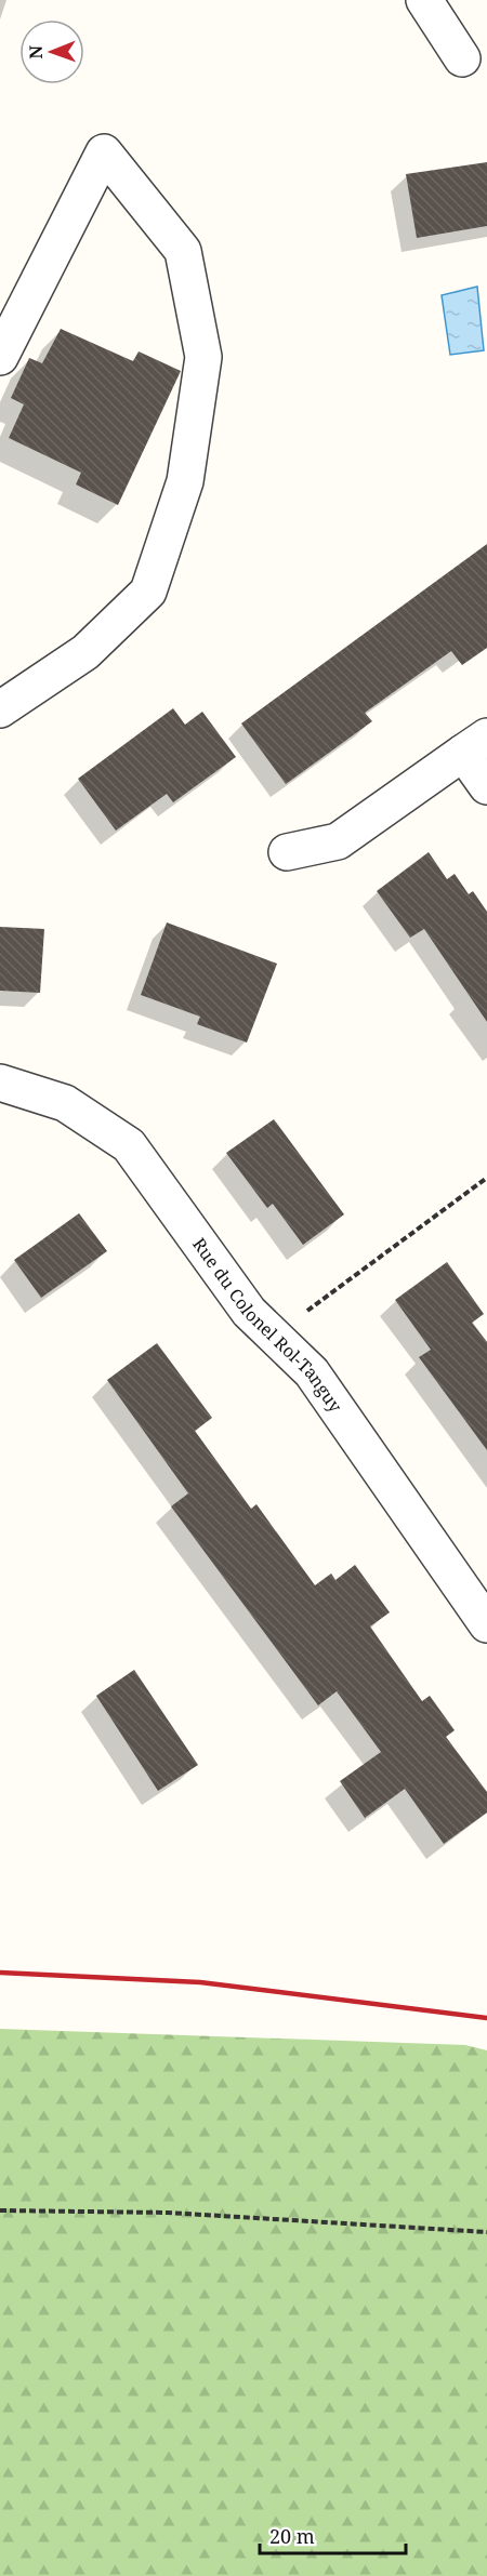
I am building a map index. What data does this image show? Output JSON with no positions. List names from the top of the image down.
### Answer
{
  "streets": {
    "street": ["Rue du Colonel Rol-Tanguy"]
  },
  "scale_bar": "20 m",
  "north": "left"
}
